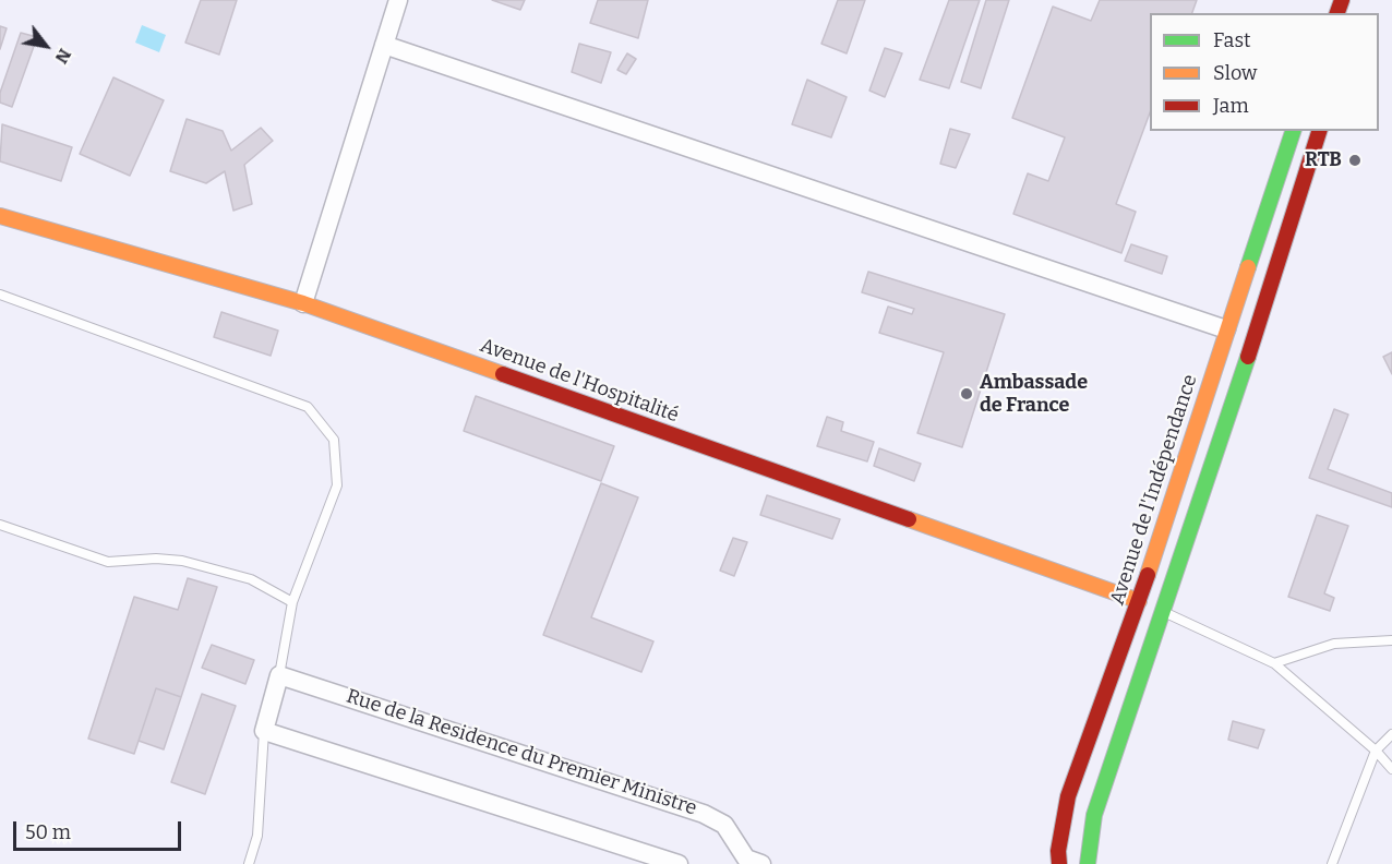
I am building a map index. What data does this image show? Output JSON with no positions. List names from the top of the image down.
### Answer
{
  "streets": {
    "main road": ["Avenue de l'Hospitalité", "Avenue de l'Indépendance"],
    "street": ["Rue de la Residence du Premier Ministre"]
  },
  "crossings": [
    ["Avenue de l'Hospitalité", "Avenue de l'Indépendance"]
  ],
  "places": ["RTB", "Ambassade de France"],
  "legend": ["Fast", "Slow", "Jam"],
  "scale_bar": "50 m",
  "north": "bottom right"
}
